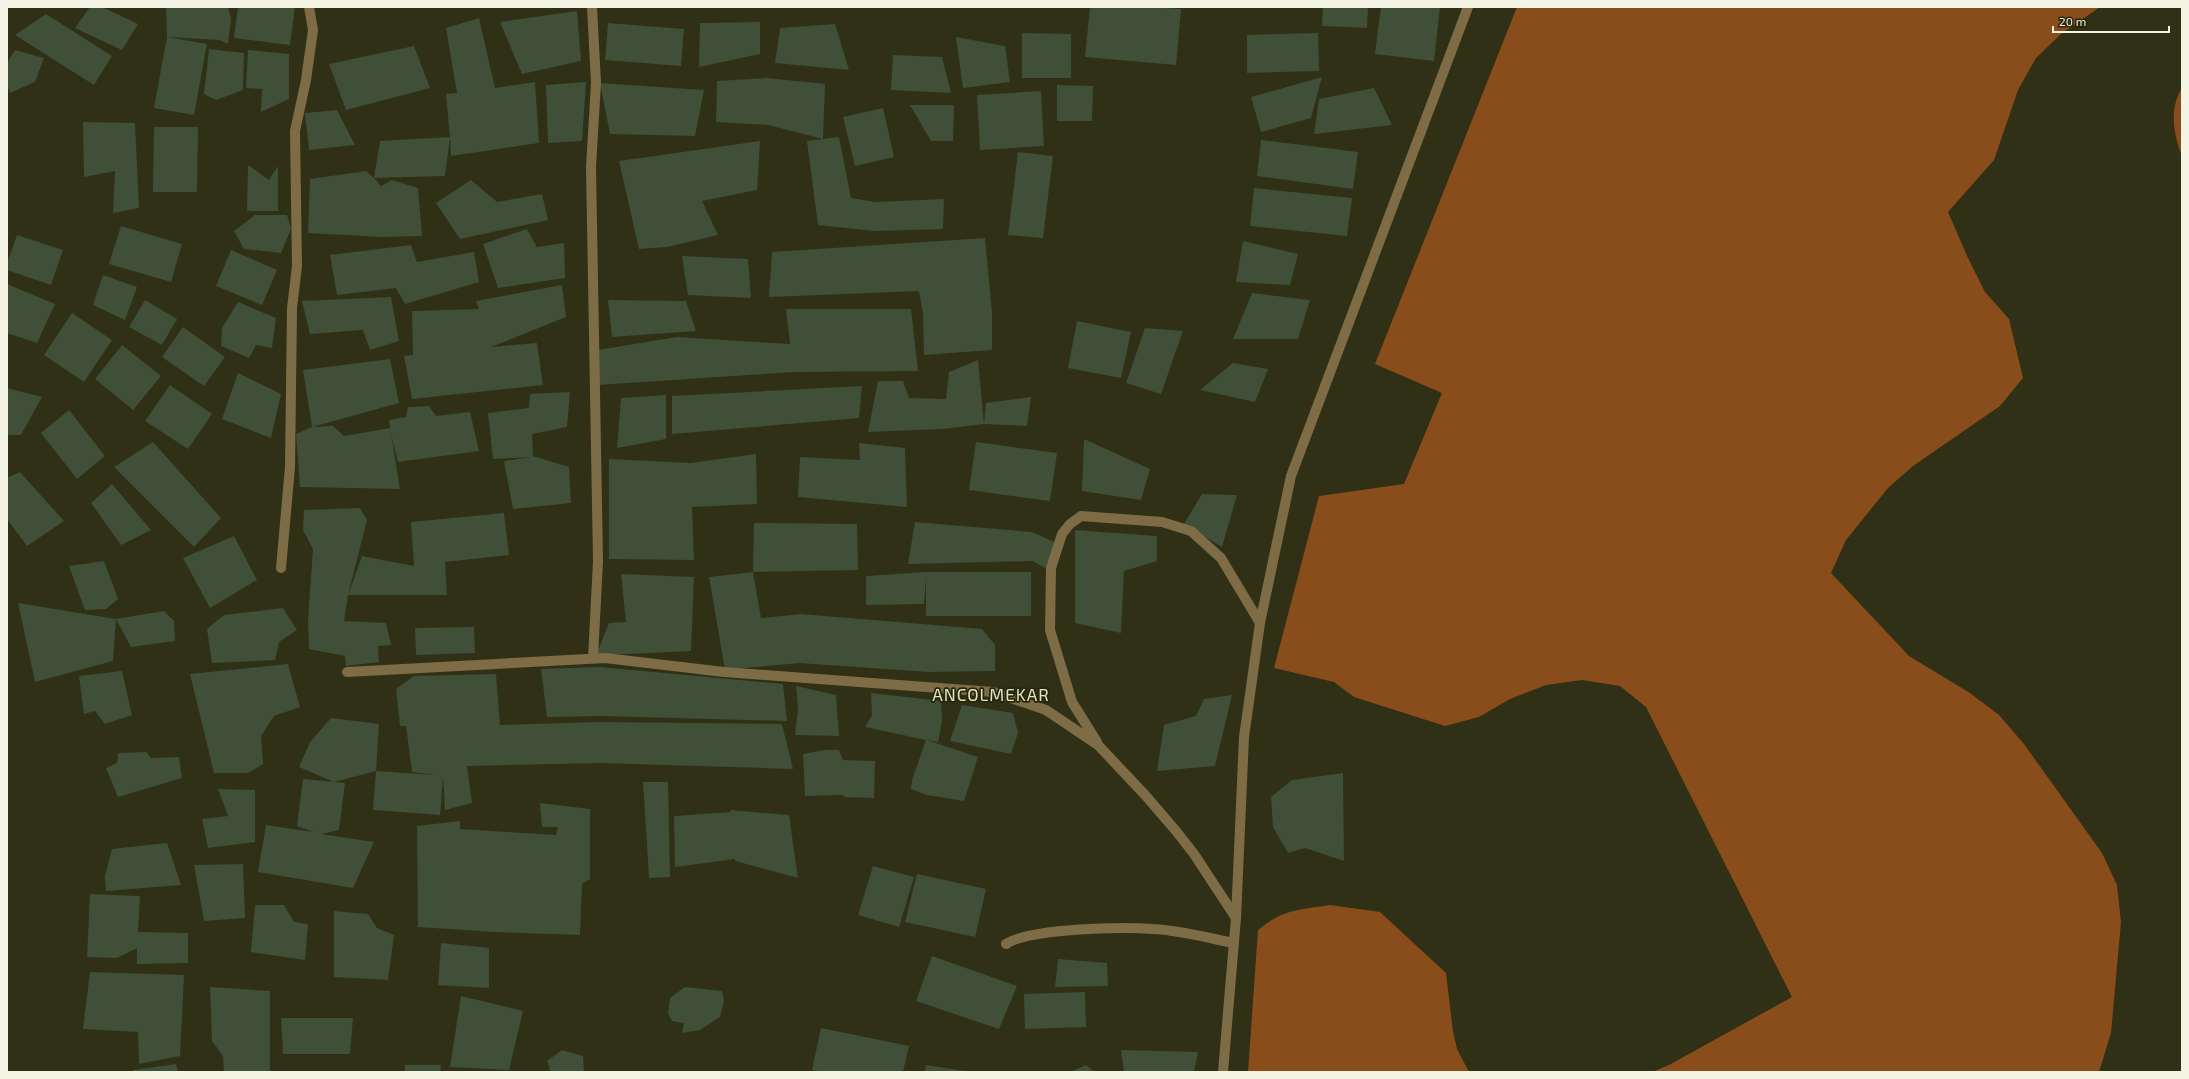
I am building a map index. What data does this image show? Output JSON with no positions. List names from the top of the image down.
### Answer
{
  "districts": ["ANCOLMEKAR"],
  "scale_bar": "20 m"
}
